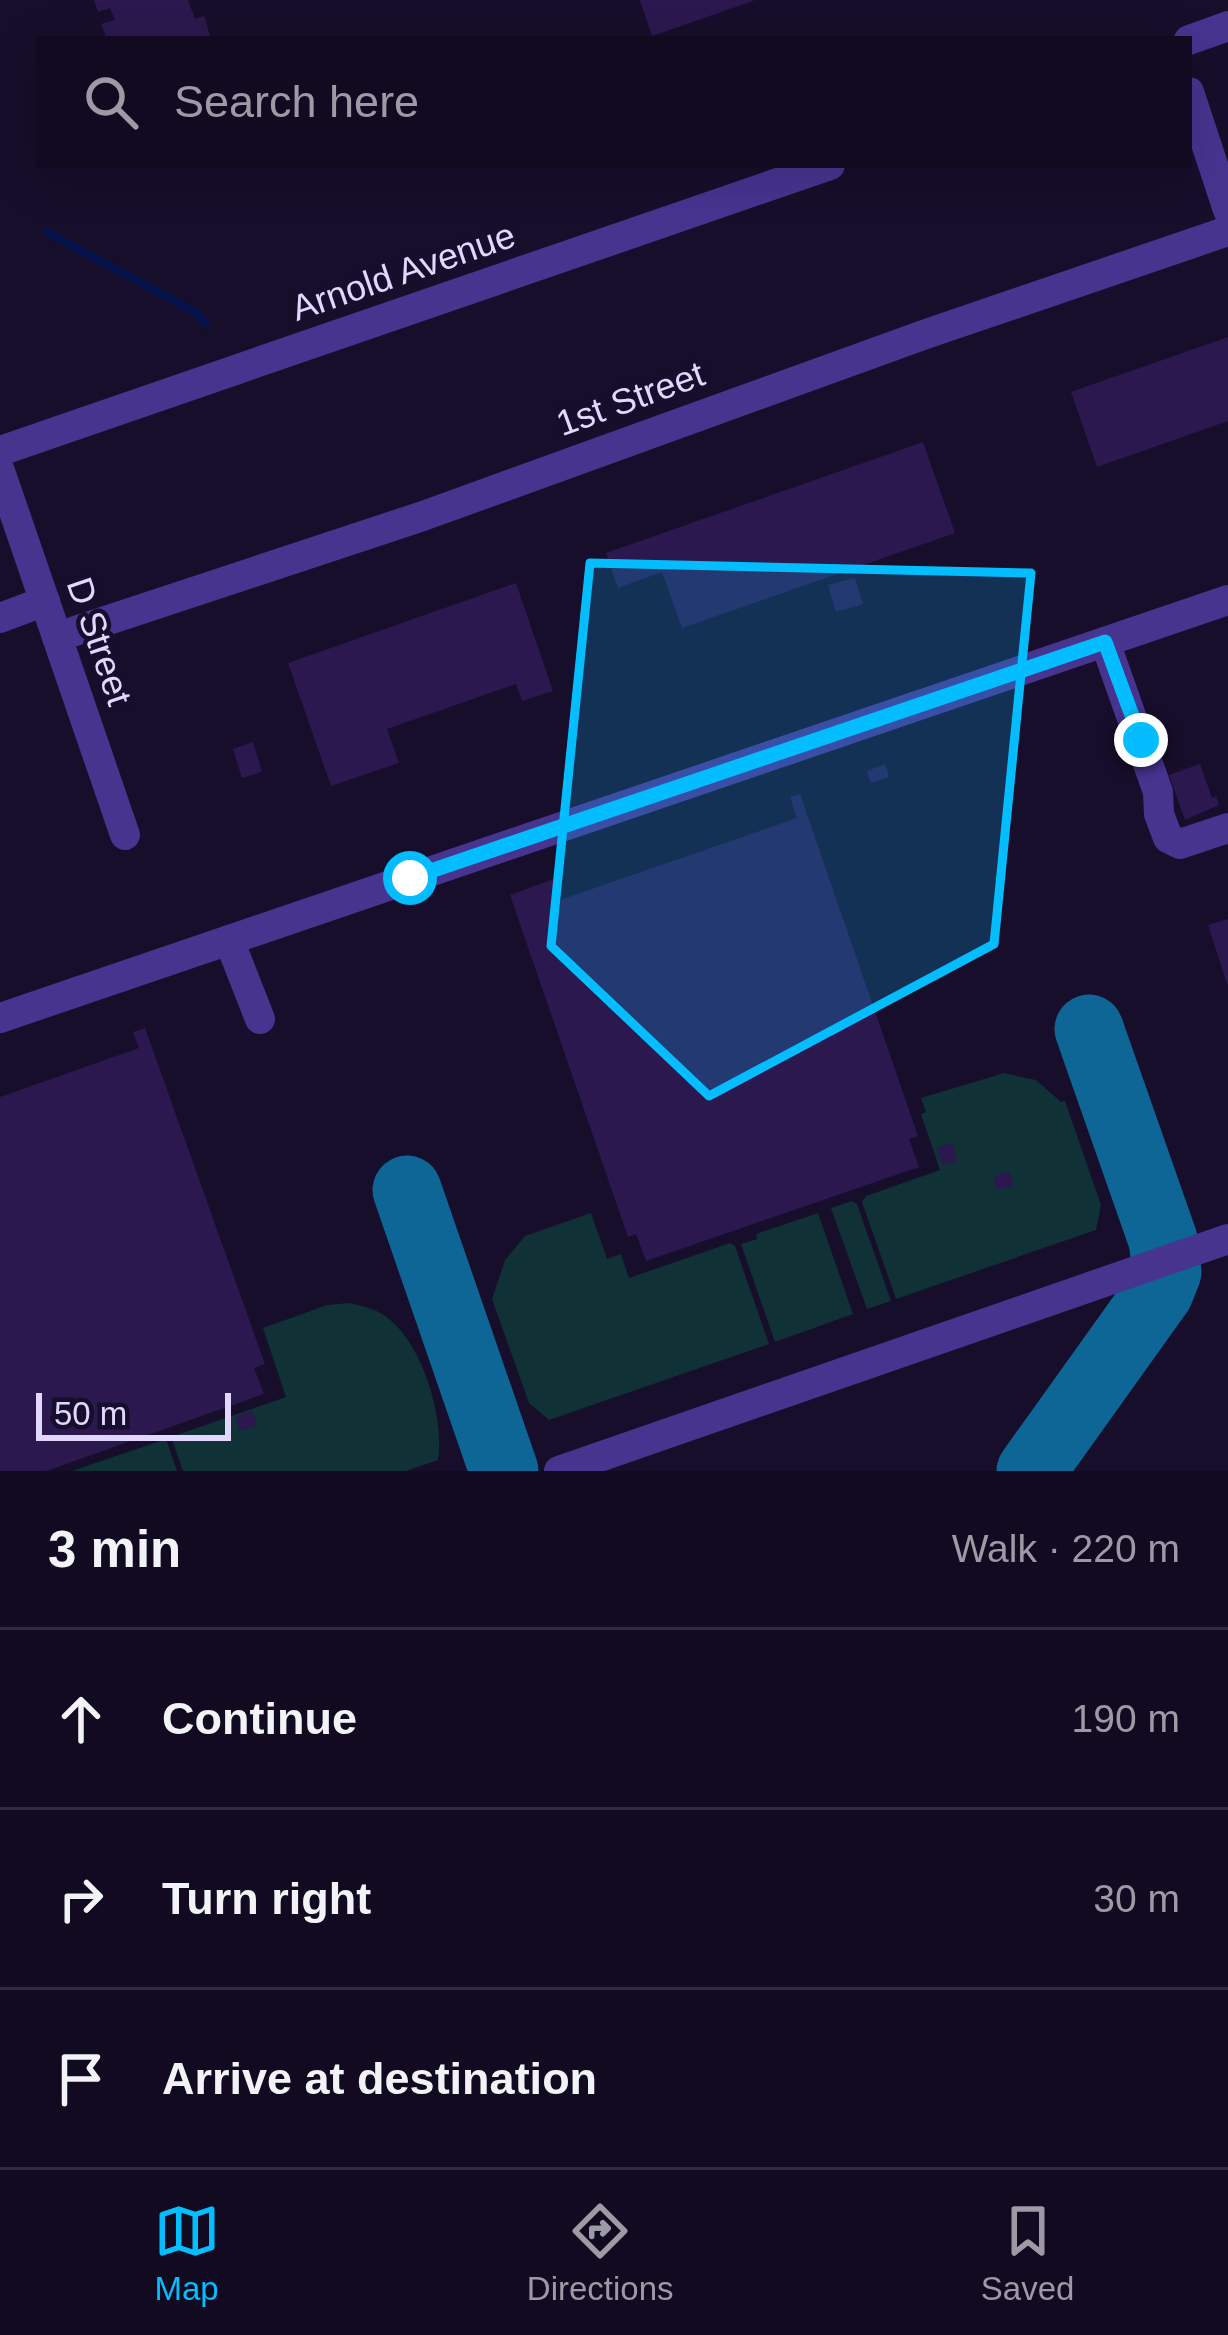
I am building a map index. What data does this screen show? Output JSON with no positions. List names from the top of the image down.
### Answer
{
  "streets": {
    "street": ["Arnold Avenue", "1st Street", "D Street"]
  },
  "crossings": [
    ["1st Street", "D Street"]
  ],
  "scale_bar": "50 m",
  "page": {
    "search": "Search here",
    "scale": "50 m",
    "heading": ["3 min", "Walk · 220 m"],
    "list": [
      ["Continue", "190 m"],
      ["Turn right", "30 m"],
      "Arrive at destination"
    ],
    "nav": ["Map", "Directions", "Saved"]
  }
}
